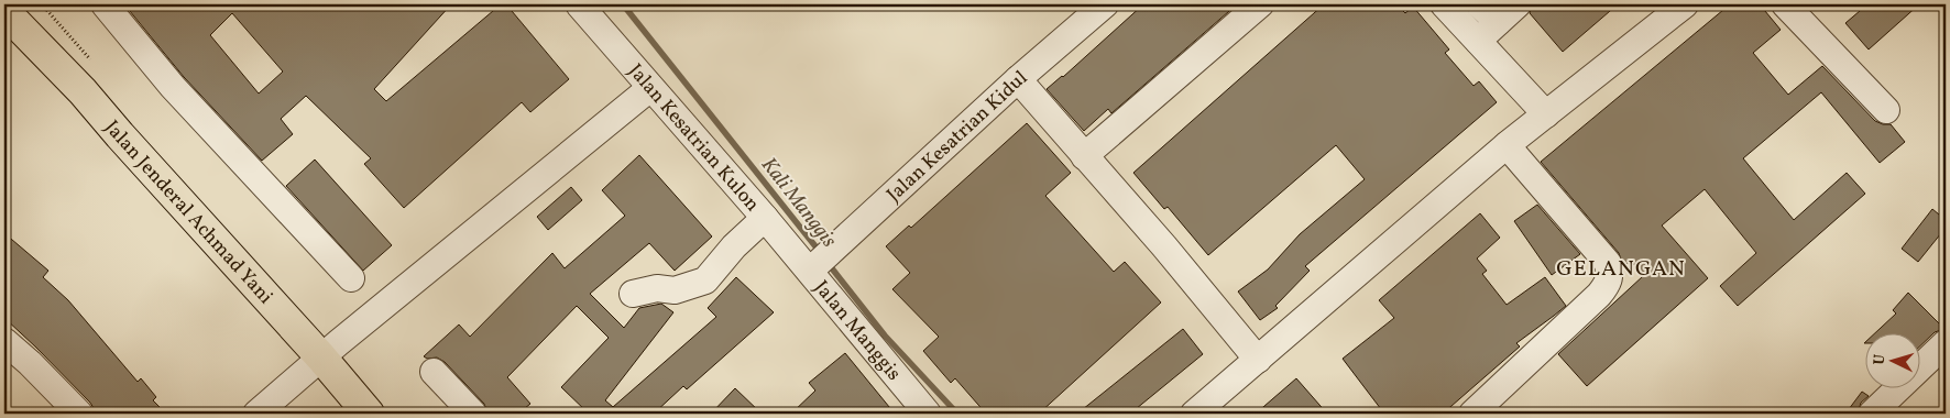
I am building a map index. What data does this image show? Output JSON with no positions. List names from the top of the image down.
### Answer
{
  "streets": {
    "main road": ["Jalan Jenderal Achmad Yani"],
    "street": ["Jalan Kesatrian Kidul", "Jalan Kesatrian Kulon", "Jalan Manggis"]
  },
  "crossings": [
    ["Jalan Kesatrian Kidul", "Jalan Kesatrian Kulon"],
    ["Jalan Kesatrian Kidul", "Jalan Manggis"],
    ["Jalan Kesatrian Kulon", "Jalan Manggis"]
  ],
  "districts": ["GELANGAN"],
  "water": ["Kali Manggis"],
  "north": "left"
}
